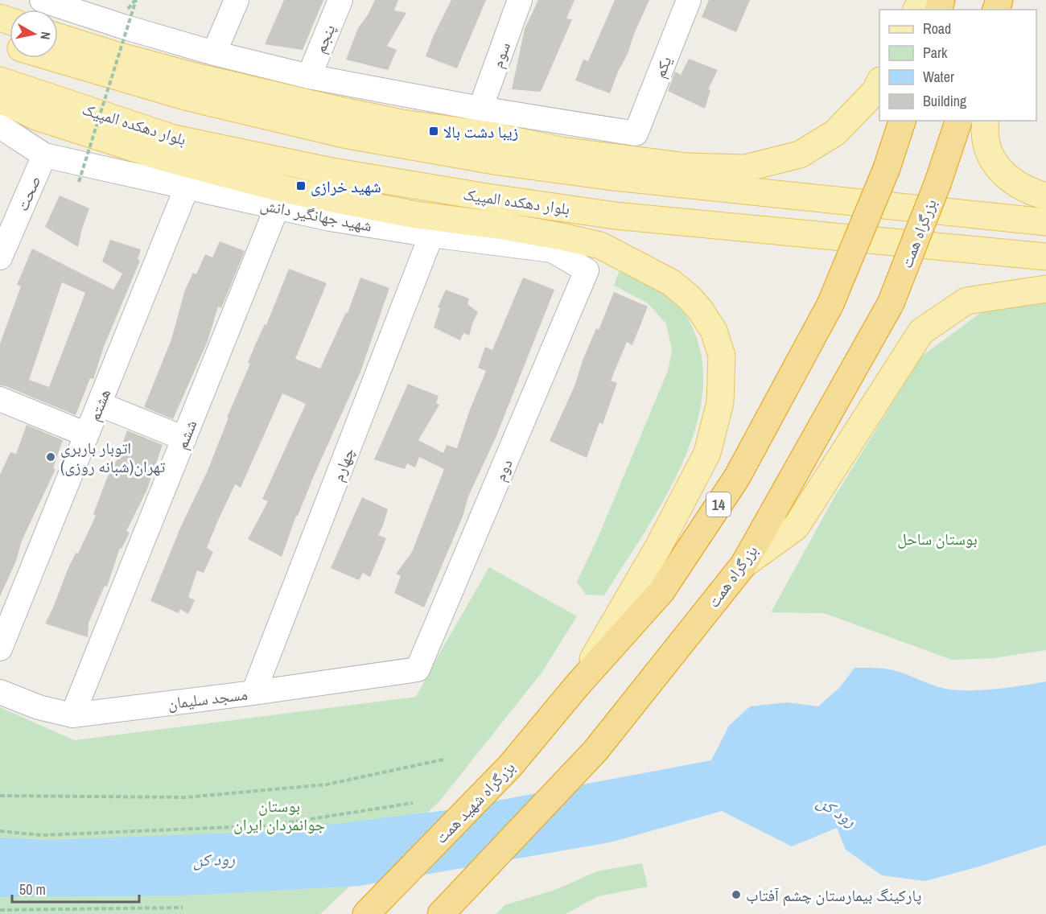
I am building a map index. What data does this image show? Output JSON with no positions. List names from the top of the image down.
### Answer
{
  "streets": {
    "highway": ["بزرگراه همت", "14", "بزرگراه شهید همت"],
    "main road": ["بلوار دهکده المپیک"],
    "street": [
      "پنجم",
      "سوم",
      "یکم",
      "صحت",
      "شهید جهانگیر دانش",
      "هشتم",
      "ششم",
      "چهارم",
      "دوم",
      "مسجد سلیمان"
    ]
  },
  "crossings": [
    ["سوم", "یکم"],
    ["صحت", "شهید جهانگیر دانش"],
    ["شهید جهانگیر دانش", "هشتم"],
    ["شهید جهانگیر دانش", "ششم"],
    ["شهید جهانگیر دانش", "چهارم"],
    ["شهید جهانگیر دانش", "دوم"],
    ["ششم", "مسجد سلیمان"],
    ["چهارم", "مسجد سلیمان"],
    ["دوم", "مسجد سلیمان"],
    ["14", "بزرگراه شهید همت"]
  ],
  "water": ["رود کن"],
  "parks": ["بوستان ساحل", "بوستان جوانمردان ایران"],
  "places": {
    "transit": ["زیبا دشت بالا", "شهید خرازی"],
    "other": ["اتوبار باربری تهران(شبانه روزی)", "پاركينگ بيمارستان چشم آفتاب"]
  },
  "legend": [
    "Road",
    "Park",
    "Water",
    "Building"
  ],
  "scale_bar": "50 m",
  "north": "right"
}
